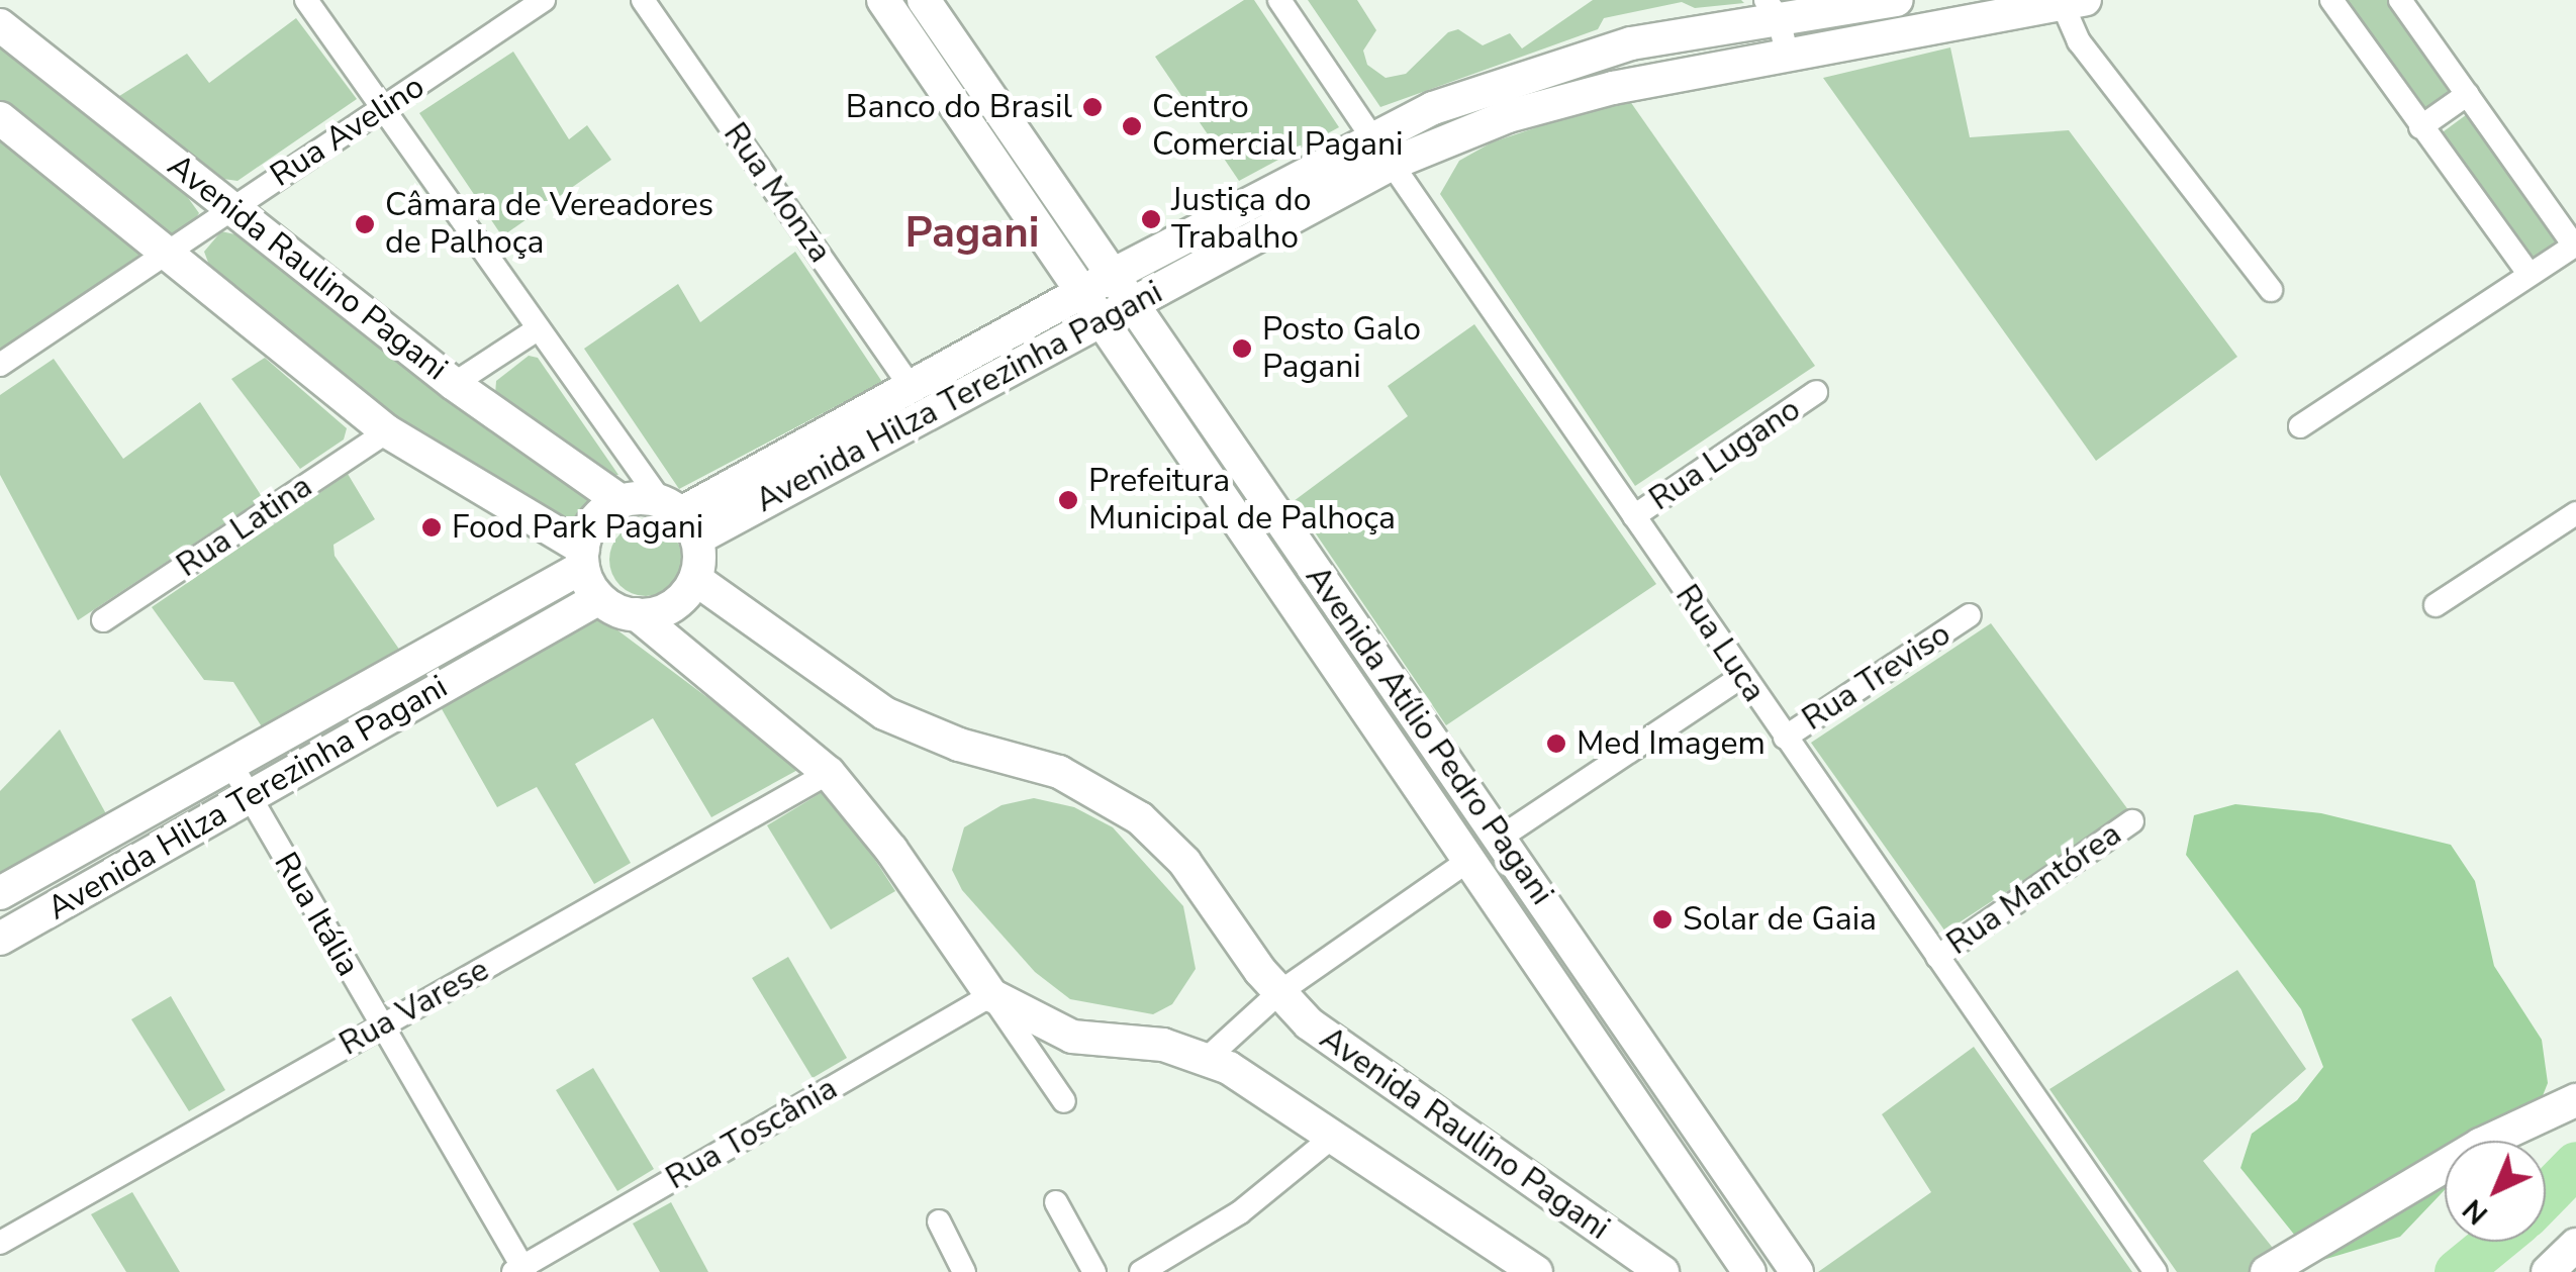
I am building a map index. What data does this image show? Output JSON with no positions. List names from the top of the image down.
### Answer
{
  "streets": {
    "main road": ["Avenida Raulino Pagani", "Avenida Hilza Terezinha Pagani", "Avenida Atílio Pedro Pagani"],
    "street": [
      "Rua Avelino",
      "Rua Monza",
      "Rua Lugano",
      "Rua Latina",
      "Rua Luca",
      "Rua Treviso",
      "Rua Mantórea",
      "Rua Itália",
      "Rua Varese",
      "Rua Toscânia"
    ]
  },
  "crossings": [
    ["Rua Avelino", "Avenida Raulino Pagani"],
    ["Rua Monza", "Avenida Hilza Terezinha Pagani"],
    ["Avenida Raulino Pagani", "Avenida Hilza Terezinha Pagani"],
    ["Avenida Hilza Terezinha Pagani", "Rua Luca"],
    ["Avenida Hilza Terezinha Pagani", "Avenida Atílio Pedro Pagani"],
    ["Avenida Hilza Terezinha Pagani", "Rua Itália"],
    ["Rua Lugano", "Rua Luca"],
    ["Rua Luca", "Rua Treviso"],
    ["Rua Luca", "Rua Mantórea"],
    ["Rua Itália", "Rua Varese"],
    ["Rua Itália", "Rua Toscânia"]
  ],
  "districts": ["Pagani"],
  "places": [
    "Banco do Brasil",
    "Centro Comercial Pagani",
    "Justiça do Trabalho",
    "Câmara de Vereadores de Palhoça",
    "Posto Galo Pagani",
    "Prefeitura Municipal de Palhoça",
    "Food Park Pagani",
    "Med Imagem",
    "Solar de Gaia"
  ],
  "north": "bottom left"
}
